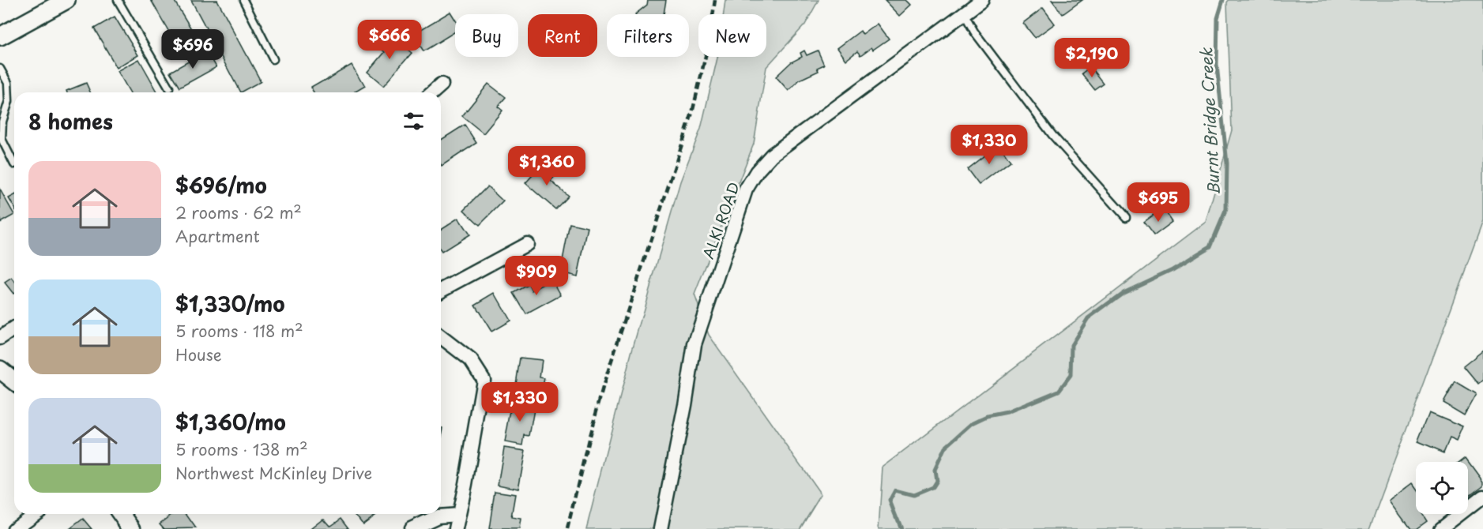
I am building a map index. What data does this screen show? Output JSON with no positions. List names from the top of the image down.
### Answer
{
  "streets": {
    "street": ["ALKI ROAD"]
  },
  "water": ["Burnt Bridge Creek"],
  "page": {
    "chip": [
      "Buy",
      "Rent",
      "Filters",
      "New"
    ],
    "price": [
      "$666",
      "$696",
      "$2,190",
      "$1,330",
      "$1,360",
      "$695",
      "$909",
      "$1,330"
    ],
    "heading": "8 homes",
    "list": [
      {
        "name": "$696/mo",
        "note": "2 rooms · 62 m² · Apartment"
      },
      {
        "name": "$1,330/mo",
        "note": "5 rooms · 118 m² · House"
      },
      {
        "name": "$1,360/mo",
        "note": "5 rooms · 138 m² · Northwest McKinley Drive"
      }
    ]
  }
}
